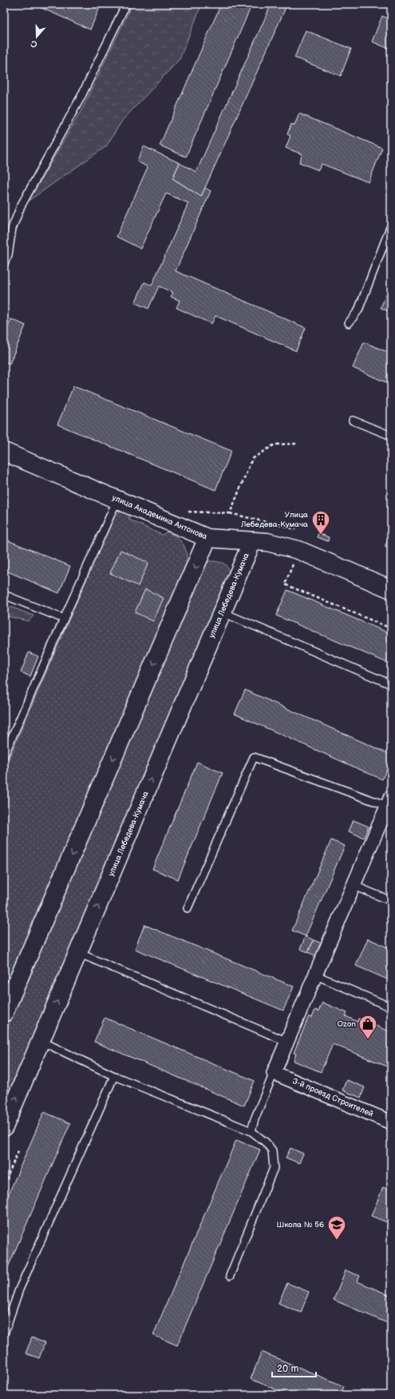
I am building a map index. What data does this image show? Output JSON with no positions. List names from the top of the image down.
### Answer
{
  "streets": {
    "street": ["улица Академика Антонова", "улица Лебедева-Кумача", "3-й проезд Строителей"]
  },
  "crossings": [
    ["улица Академика Антонова", "улица Лебедева-Кумача"]
  ],
  "places": {
    "building": ["Улица Лебедева-Кумача"],
    "shop": ["Ozon"],
    "school or university": ["Школа № 56"]
  },
  "scale_bar": "20 m",
  "north": "bottom"
}
